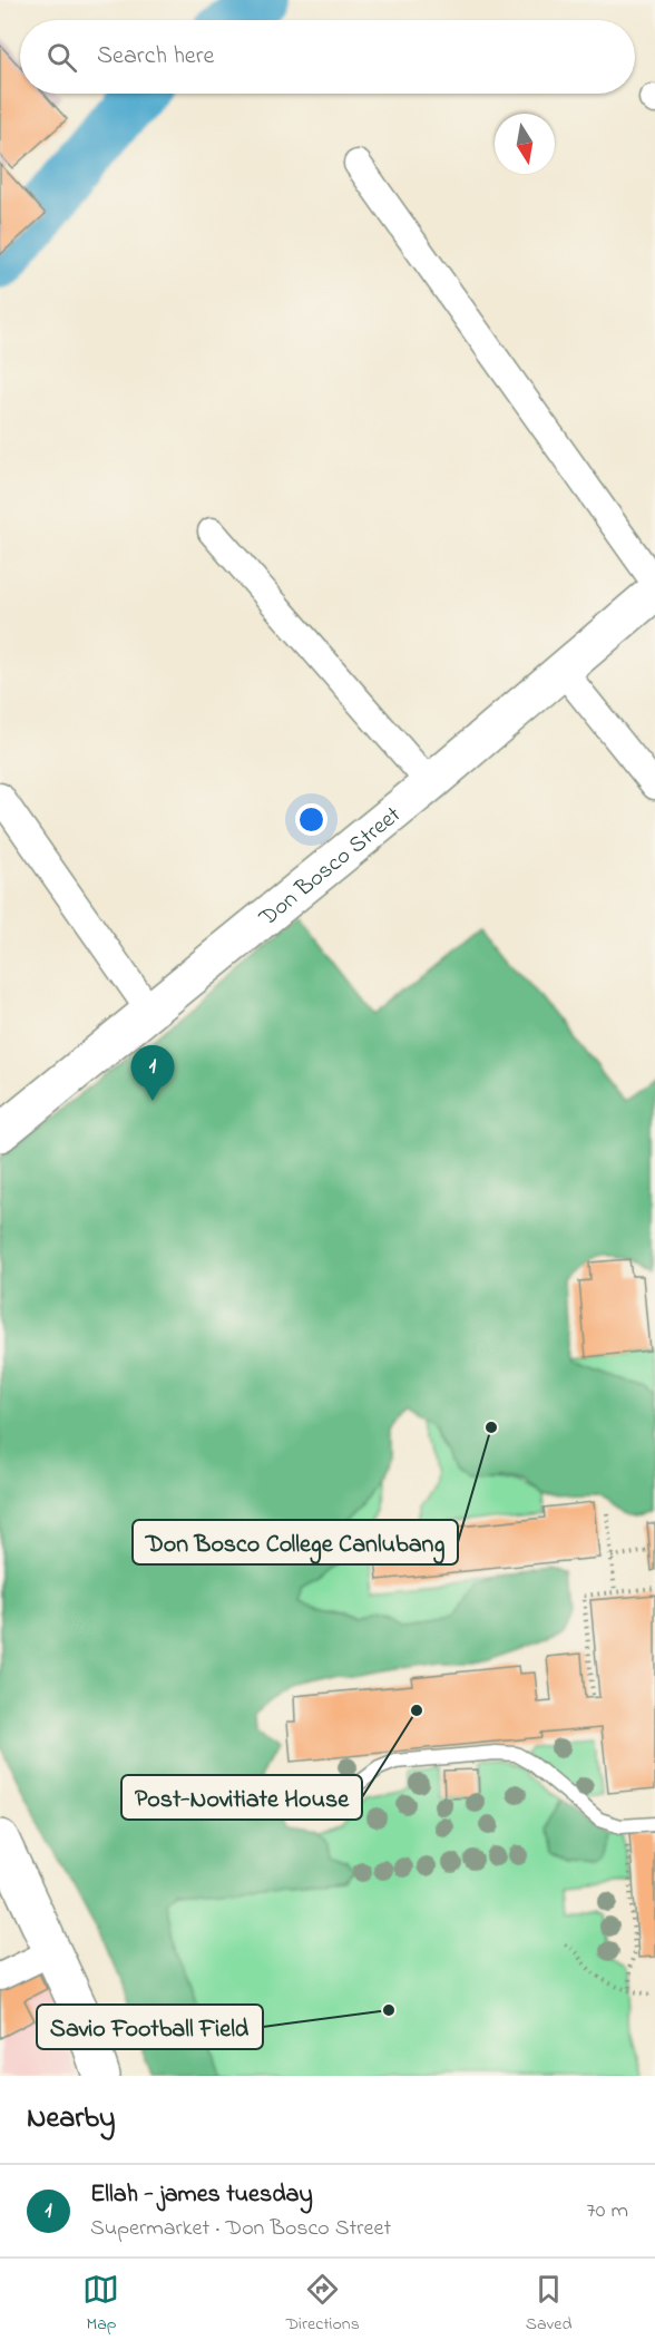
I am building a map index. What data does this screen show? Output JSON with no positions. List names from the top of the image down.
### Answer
{
  "streets": {
    "street": ["Don Bosco Street"]
  },
  "places": ["Don Bosco College Canlubang", "Post-Novitiate House", "Savio Football Field"],
  "north": "bottom",
  "page": {
    "search": "Search here",
    "pins": "1",
    "heading": "Nearby",
    "list": [
      {
        "mark": "1",
        "name": "Ellah - james tuesday",
        "note": "Supermarket · Don Bosco Street",
        "value": "70 m"
      }
    ],
    "nav": ["Map", "Directions", "Saved"]
  }
}
